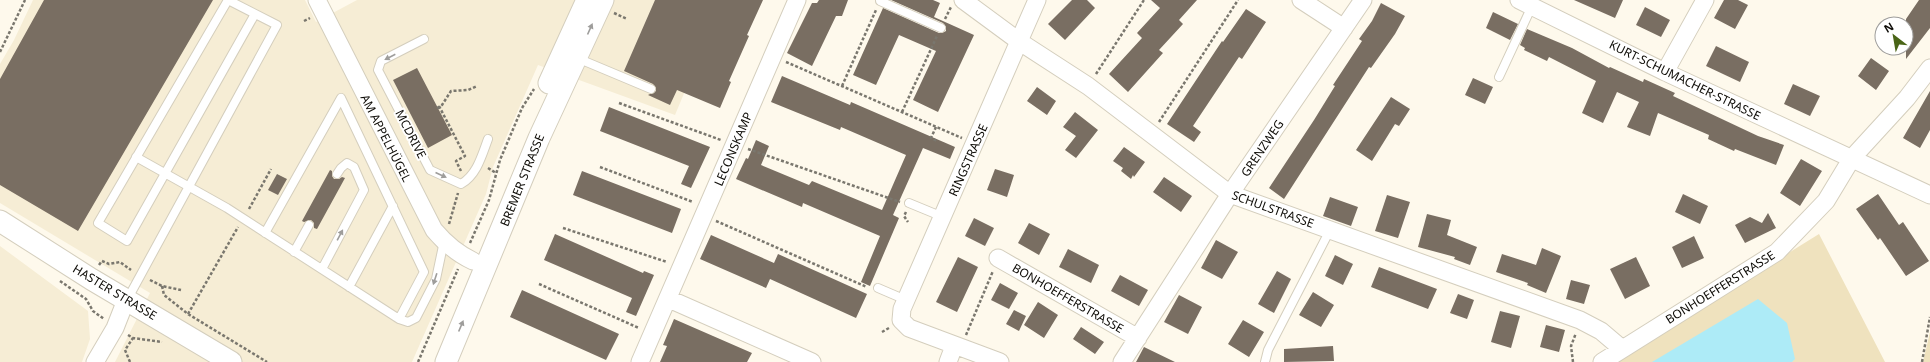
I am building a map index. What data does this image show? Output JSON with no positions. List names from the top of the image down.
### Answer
{
  "streets": {
    "street": [
      "KURT-SCHUMACHER-STRASSE",
      "AM APPELHÜGEL",
      "GRENZWEG",
      "LECONSKAMP",
      "RINGSTRASSE",
      "BREMER STRASSE",
      "SCHULSTRASSE",
      "BONHOEFFERSTRASSE",
      "HASTER STRASSE"
    ],
    "lane": ["MCDRIVE"]
  },
  "crossings": [
    ["KURT-SCHUMACHER-STRASSE", "BONHOEFFERSTRASSE"],
    ["AM APPELHÜGEL", "BREMER STRASSE"],
    ["GRENZWEG", "SCHULSTRASSE"],
    ["GRENZWEG", "BONHOEFFERSTRASSE"],
    ["RINGSTRASSE", "SCHULSTRASSE"],
    ["SCHULSTRASSE", "BONHOEFFERSTRASSE"]
  ],
  "north": "top left"
}
